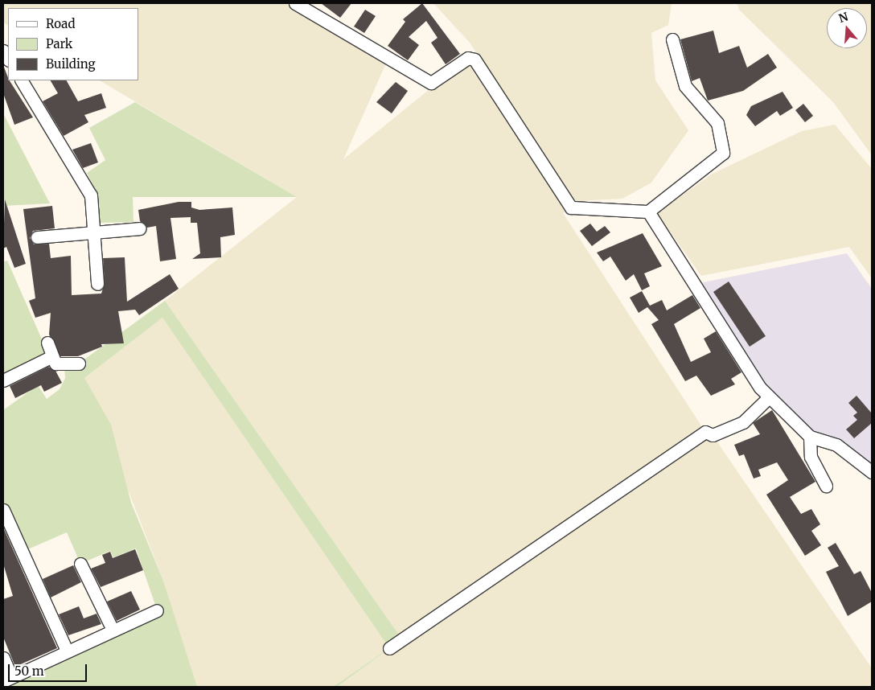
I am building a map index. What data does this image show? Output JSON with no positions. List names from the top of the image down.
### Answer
{
  "legend": ["Road", "Park", "Building"],
  "scale_bar": "50 m",
  "north": "top"
}
